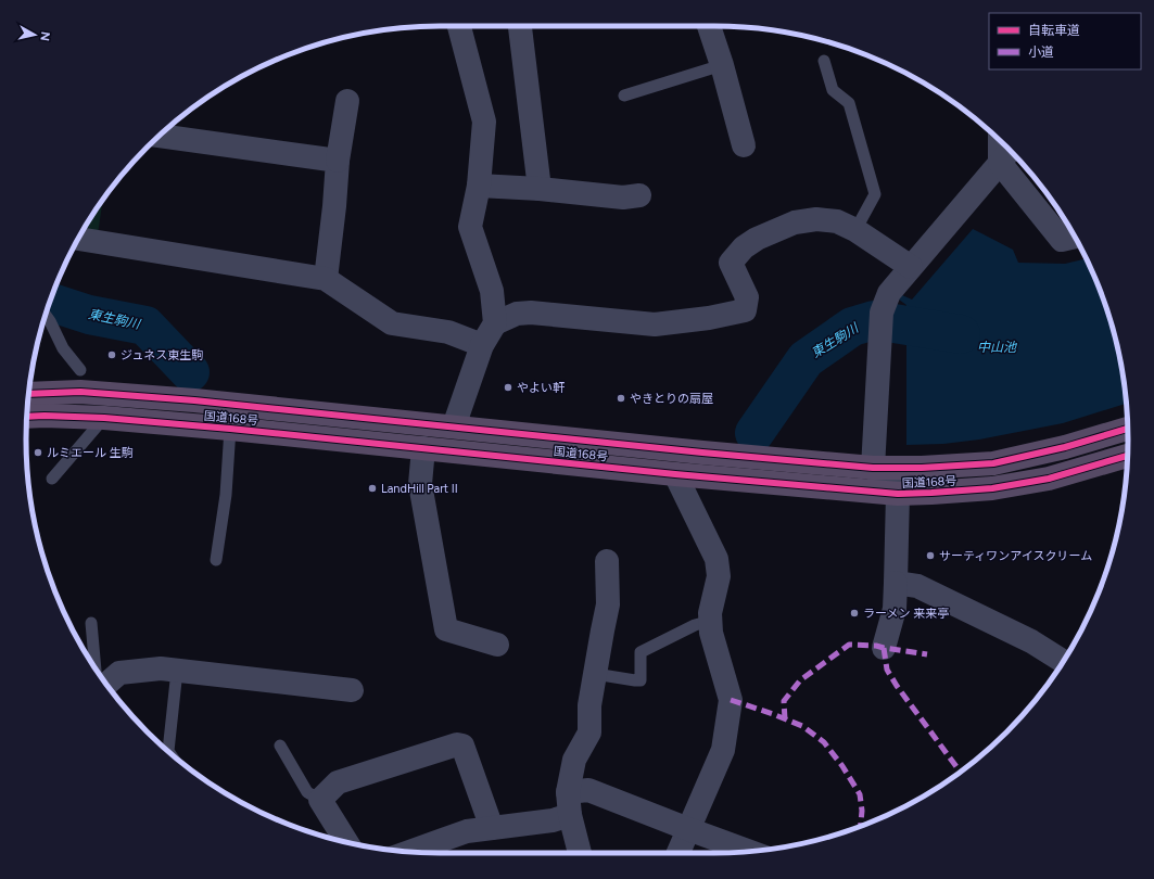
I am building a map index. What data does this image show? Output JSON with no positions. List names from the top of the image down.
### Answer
{
  "streets": {
    "highway": ["国道168号"]
  },
  "water": ["東生駒川", "中山池"],
  "places": [
    "ジュネス東生駒",
    "やよい軒",
    "やきとりの扇屋",
    "ルミエール 生駒",
    "LandHill Part II",
    "サーティワンアイスクリーム",
    "ラーメン 来来亭"
  ],
  "legend": ["自転車道", "小道"],
  "north": "right"
}
